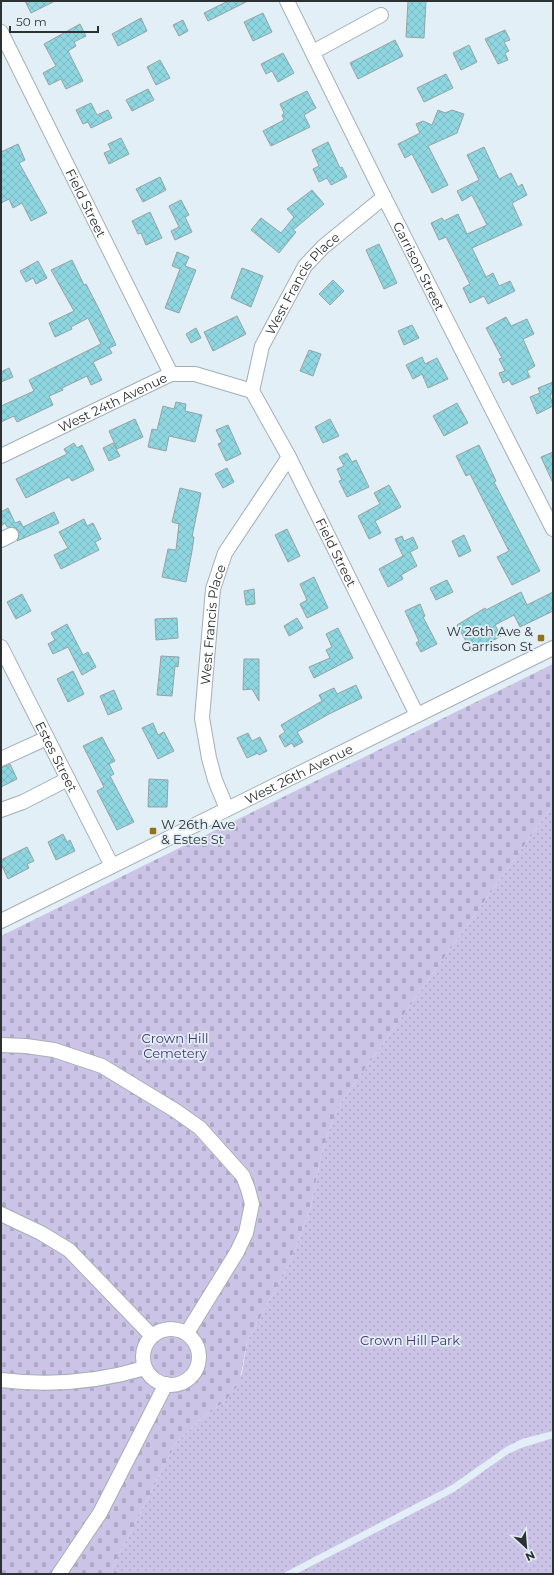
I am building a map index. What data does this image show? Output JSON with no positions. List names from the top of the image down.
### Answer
{
  "streets": {
    "street": [
      "Field Street",
      "Garrison Street",
      "West Francis Place",
      "West 24th Avenue",
      "Estes Street",
      "West 26th Avenue"
    ]
  },
  "crossings": [
    ["Field Street", "West Francis Place"],
    ["Field Street", "West 24th Avenue"],
    ["Field Street", "West 26th Avenue"],
    ["Garrison Street", "West Francis Place"],
    ["West Francis Place", "West 24th Avenue"],
    ["West Francis Place", "West 26th Avenue"],
    ["Estes Street", "West 26th Avenue"]
  ],
  "parks": ["Crown Hill Cemetery", "Crown Hill Park"],
  "places": {
    "transit": ["W 26th Ave & Garrison St", "W 26th Ave & Estes St"]
  },
  "scale_bar": "50 m",
  "north": "bottom right"
}
